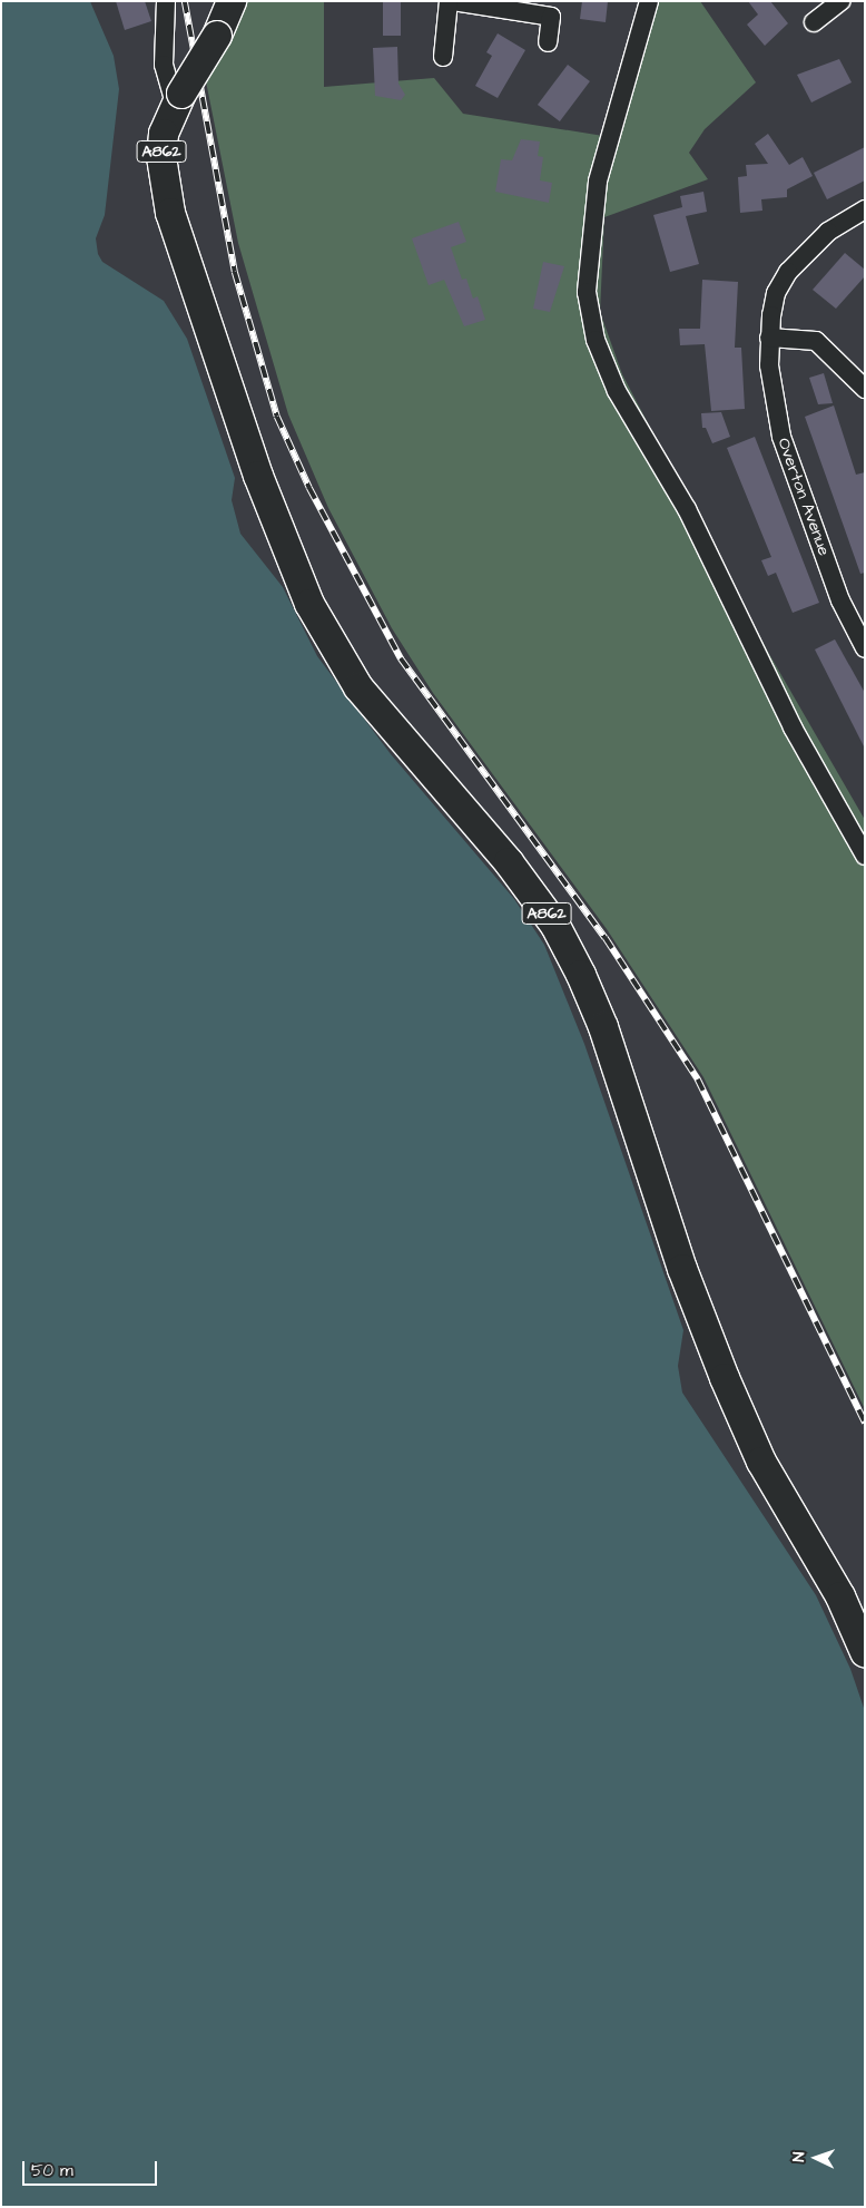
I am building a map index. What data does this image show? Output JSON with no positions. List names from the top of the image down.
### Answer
{
  "streets": {
    "main road": ["A862"],
    "street": ["Overton Avenue"]
  },
  "scale_bar": "50 m",
  "north": "left"
}
